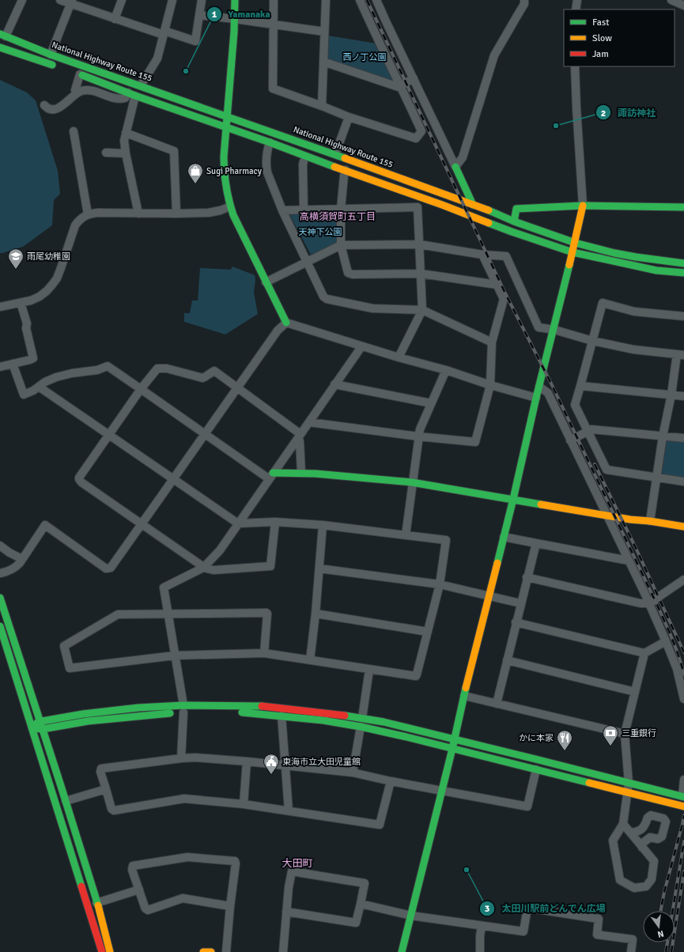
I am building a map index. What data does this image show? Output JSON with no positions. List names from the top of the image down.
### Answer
{
  "streets": {
    "main road": ["National Highway Route 155"]
  },
  "districts": ["高横須賀町五丁目", "大田町"],
  "parks": ["西ノ丁公園", "天神下公園"],
  "places": {
    "other": ["Yamanaka", "諏訪神社", "太田川駅前どんでん広場"],
    "shop": ["Sugi Pharmacy"],
    "school or university": ["雨尾幼稚園"],
    "bank": ["三重銀行"],
    "restaurant": ["かに本家"],
    "public building": ["東海市立大田児童館"]
  },
  "legend": ["Fast", "Slow", "Jam"],
  "north": "bottom"
}
